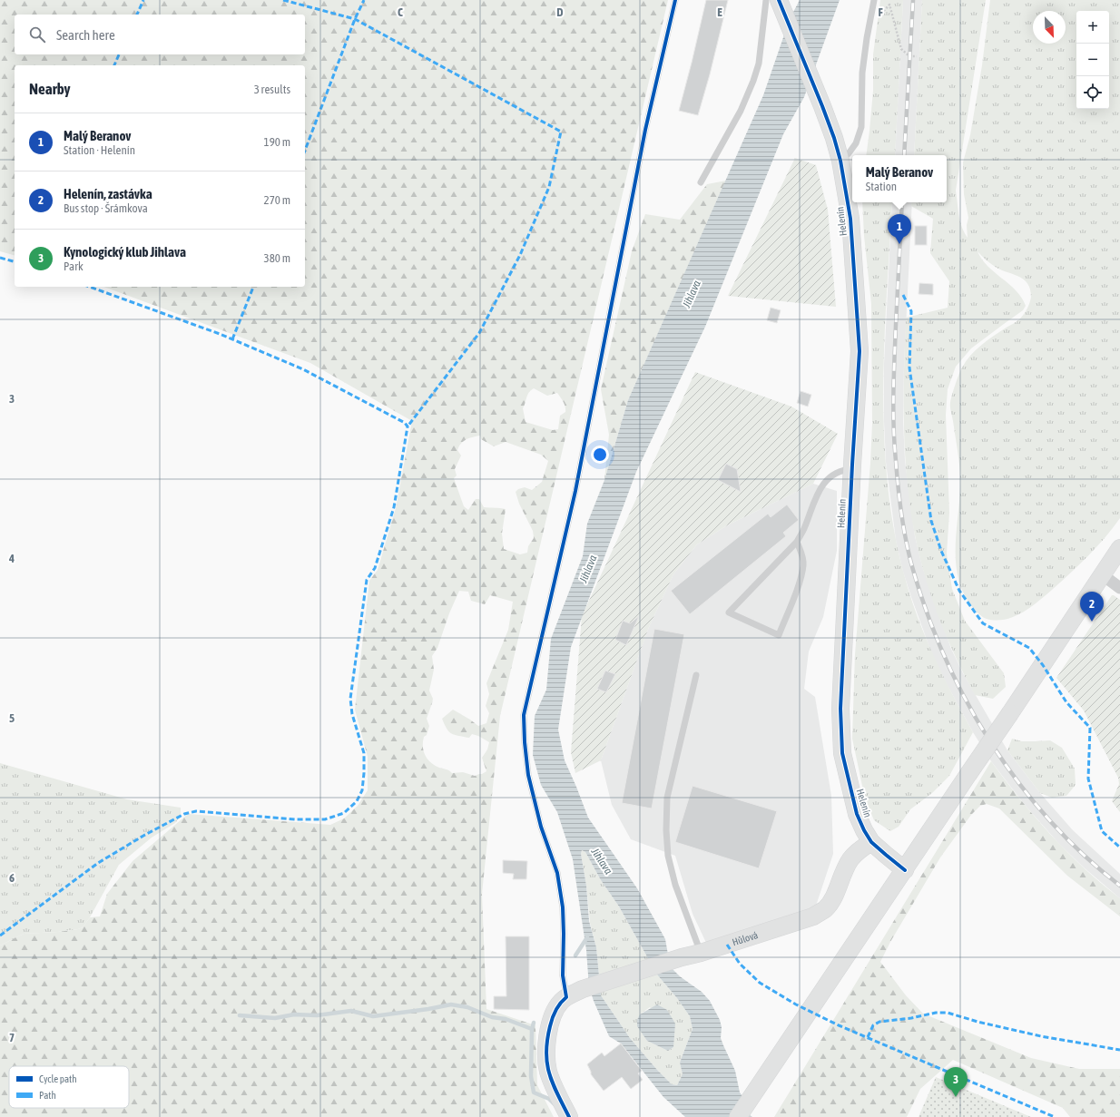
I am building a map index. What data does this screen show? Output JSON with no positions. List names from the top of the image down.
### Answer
{
  "streets": {
    "street": ["Helenín", "Hůlová"]
  },
  "crossings": [
    ["Helenín", "Hůlová"]
  ],
  "water": ["Jihlava"],
  "legend": ["Cycle path", "Path"],
  "north": "bottom right",
  "page": {
    "map_buttons": ["+", "−"],
    "search": "Search here",
    "heading": ["Nearby", "3 results"],
    "list": [
      {
        "mark": "1",
        "name": "Malý Beranov",
        "note": "Station · Helenín",
        "value": "190 m"
      },
      {
        "mark": "2",
        "name": "Helenín, zastávka",
        "note": "Bus stop · Šrámkova",
        "value": "270 m"
      },
      {
        "mark": "3",
        "name": "Kynologický klub Jihlava",
        "note": "Park",
        "value": "380 m"
      }
    ],
    "popup": ["Malý Beranov", "Station"],
    "pins": ["1", "2", "3"]
  },
  "grid": {
    "columns": [
      "C",
      "D",
      "E",
      "F"
    ],
    "rows": [
      "3",
      "4",
      "5",
      "6",
      "7"
    ]
  }
}
